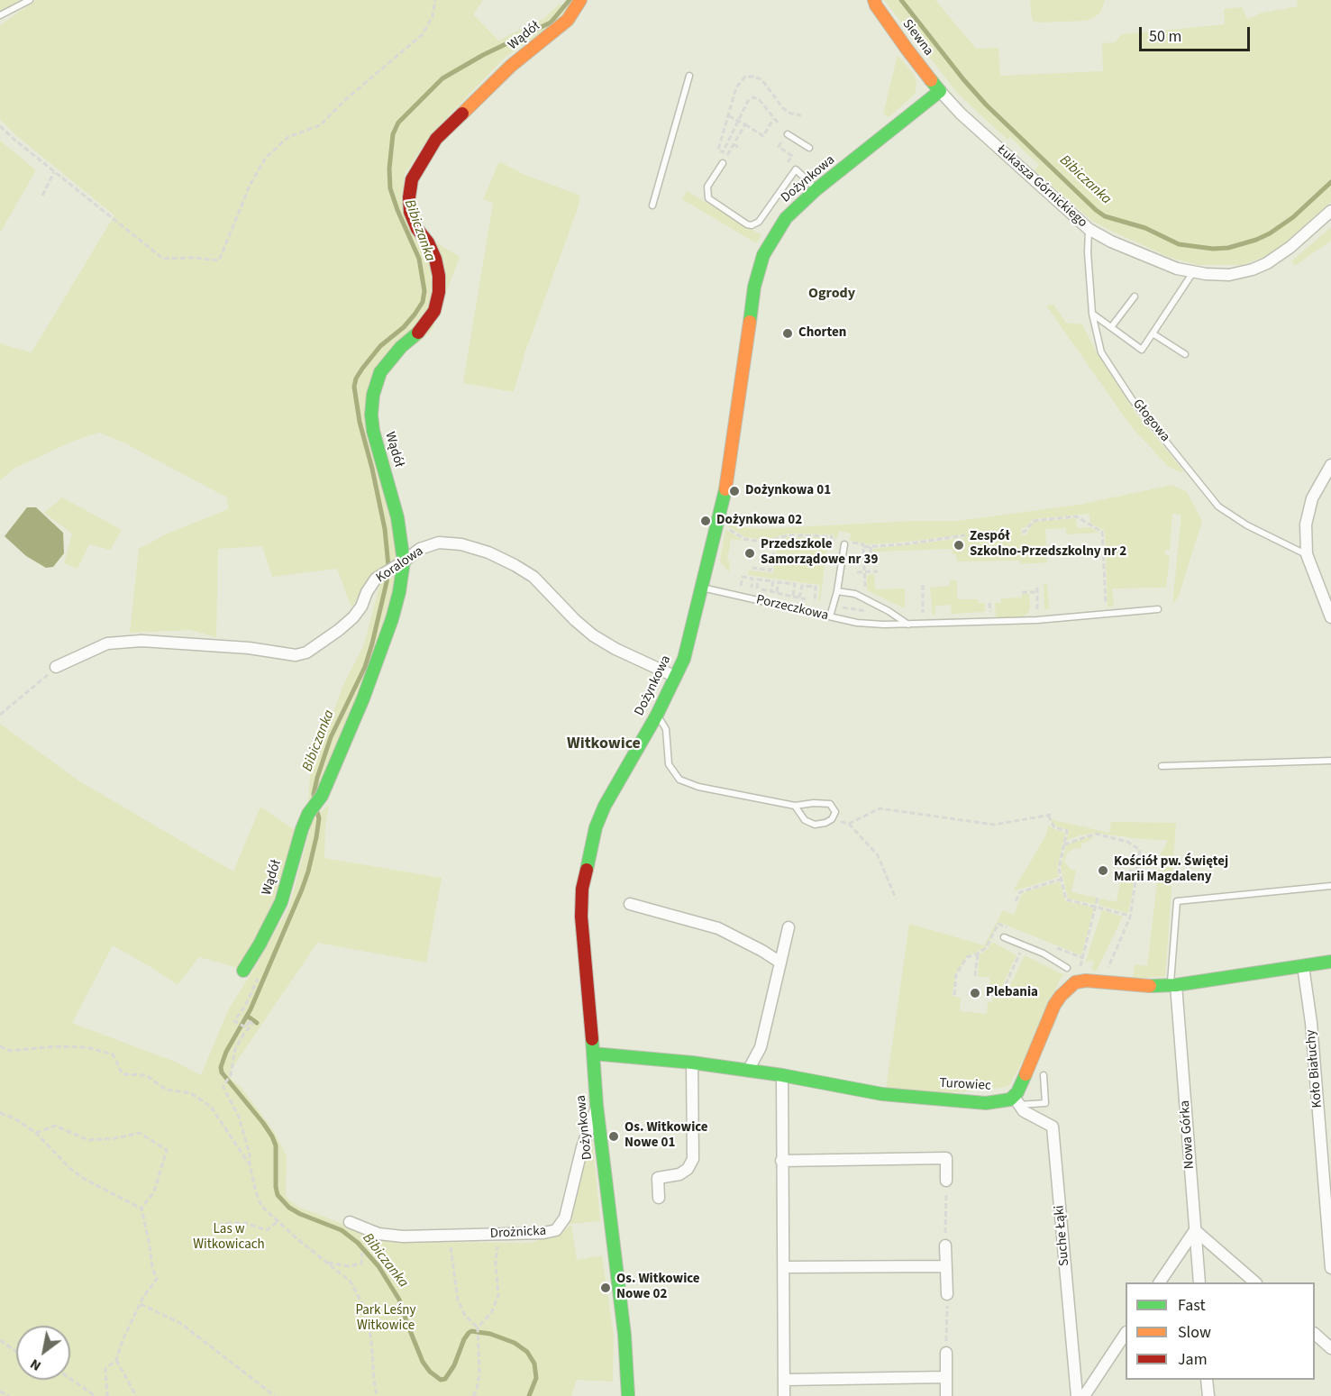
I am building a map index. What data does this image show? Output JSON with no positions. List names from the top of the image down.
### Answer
{
  "streets": {
    "street": [
      "Wądół",
      "Siewna",
      "Dożynkowa",
      "Łukasza Górnickiego",
      "Koralowa",
      "Koło Białuchy",
      "Turowiec",
      "Nowa Górka",
      "Drożnicka",
      "Suche Łąki"
    ],
    "lane": ["Głogowa", "Porzeczkowa"]
  },
  "crossings": [
    ["Wądół", "Koralowa"],
    ["Siewna", "Dożynkowa"],
    ["Siewna", "Łukasza Górnickiego"],
    ["Dożynkowa", "Łukasza Górnickiego"],
    ["Dożynkowa", "Koralowa"],
    ["Dożynkowa", "Porzeczkowa"],
    ["Dożynkowa", "Turowiec"],
    ["Dożynkowa", "Drożnicka"],
    ["Łukasza Górnickiego", "Głogowa"],
    ["Turowiec", "Suche Łąki"]
  ],
  "districts": ["Ogrody", "Witkowice"],
  "water": ["Bibiczanka"],
  "parks": ["Las w Witkowicach", "Park Leśny Witkowice"],
  "places": [
    "Chorten",
    "Dożynkowa 01",
    "Dożynkowa 02",
    "Zespół Szkolno-Przedszkolny nr 2",
    "Przedszkole Samorządowe nr 39",
    "Kościół pw. Świętej Marii Magdaleny",
    "Plebania",
    "Os. Witkowice Nowe 01",
    "Os. Witkowice Nowe 02"
  ],
  "legend": ["Fast", "Slow", "Jam"],
  "scale_bar": "50 m",
  "north": "bottom left"
}
